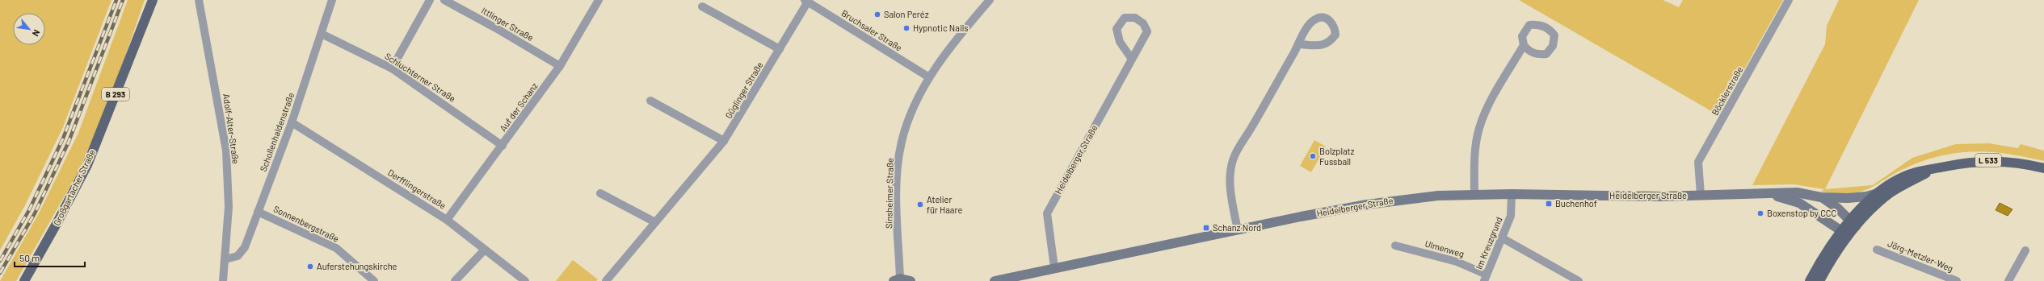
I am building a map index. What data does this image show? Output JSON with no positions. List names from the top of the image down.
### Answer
{
  "streets": {
    "main road": [
      "B 293",
      "Heidelberger Straße",
      "L 533",
      "Großgartacher Straße"
    ],
    "street": [
      "Ittlinger Straße",
      "Bruchsaler Straße",
      "Schluchterner Straße",
      "Güglinger Straße",
      "Böcklerstraße",
      "Auf der Schanz",
      "Adolf-Alter-Straße",
      "Schollenhaldenstraße",
      "Derfflingerstraße",
      "Sinsheimer Straße",
      "Sonnenbergstraße",
      "Im Kreuzgrund",
      "Ulmenweg",
      "Jörg-Metzler-Weg"
    ]
  },
  "crossings": [
    ["Ittlinger Straße", "Auf der Schanz"],
    ["Bruchsaler Straße", "Güglinger Straße"],
    ["Bruchsaler Straße", "Sinsheimer Straße"],
    ["Schluchterner Straße", "Auf der Schanz"],
    ["Schluchterner Straße", "Schollenhaldenstraße"],
    ["Böcklerstraße", "Heidelberger Straße"],
    ["Auf der Schanz", "Derfflingerstraße"],
    ["Adolf-Alter-Straße", "Schollenhaldenstraße"],
    ["Schollenhaldenstraße", "Derfflingerstraße"],
    ["Schollenhaldenstraße", "Sonnenbergstraße"],
    ["Heidelberger Straße", "L 533"],
    ["Heidelberger Straße", "Im Kreuzgrund"],
    ["Im Kreuzgrund", "Ulmenweg"]
  ],
  "places": {
    "other": [
      "Salon Peréz",
      "Hypnotic Nails",
      "Bolzplatz Fussball",
      "Atelier für Haare",
      "Boxenstop by CCC",
      "Auferstehungskirche"
    ],
    "transit": ["Buchenhof", "Schanz Nord"]
  },
  "scale_bar": "50 m",
  "north": "bottom right"
}
